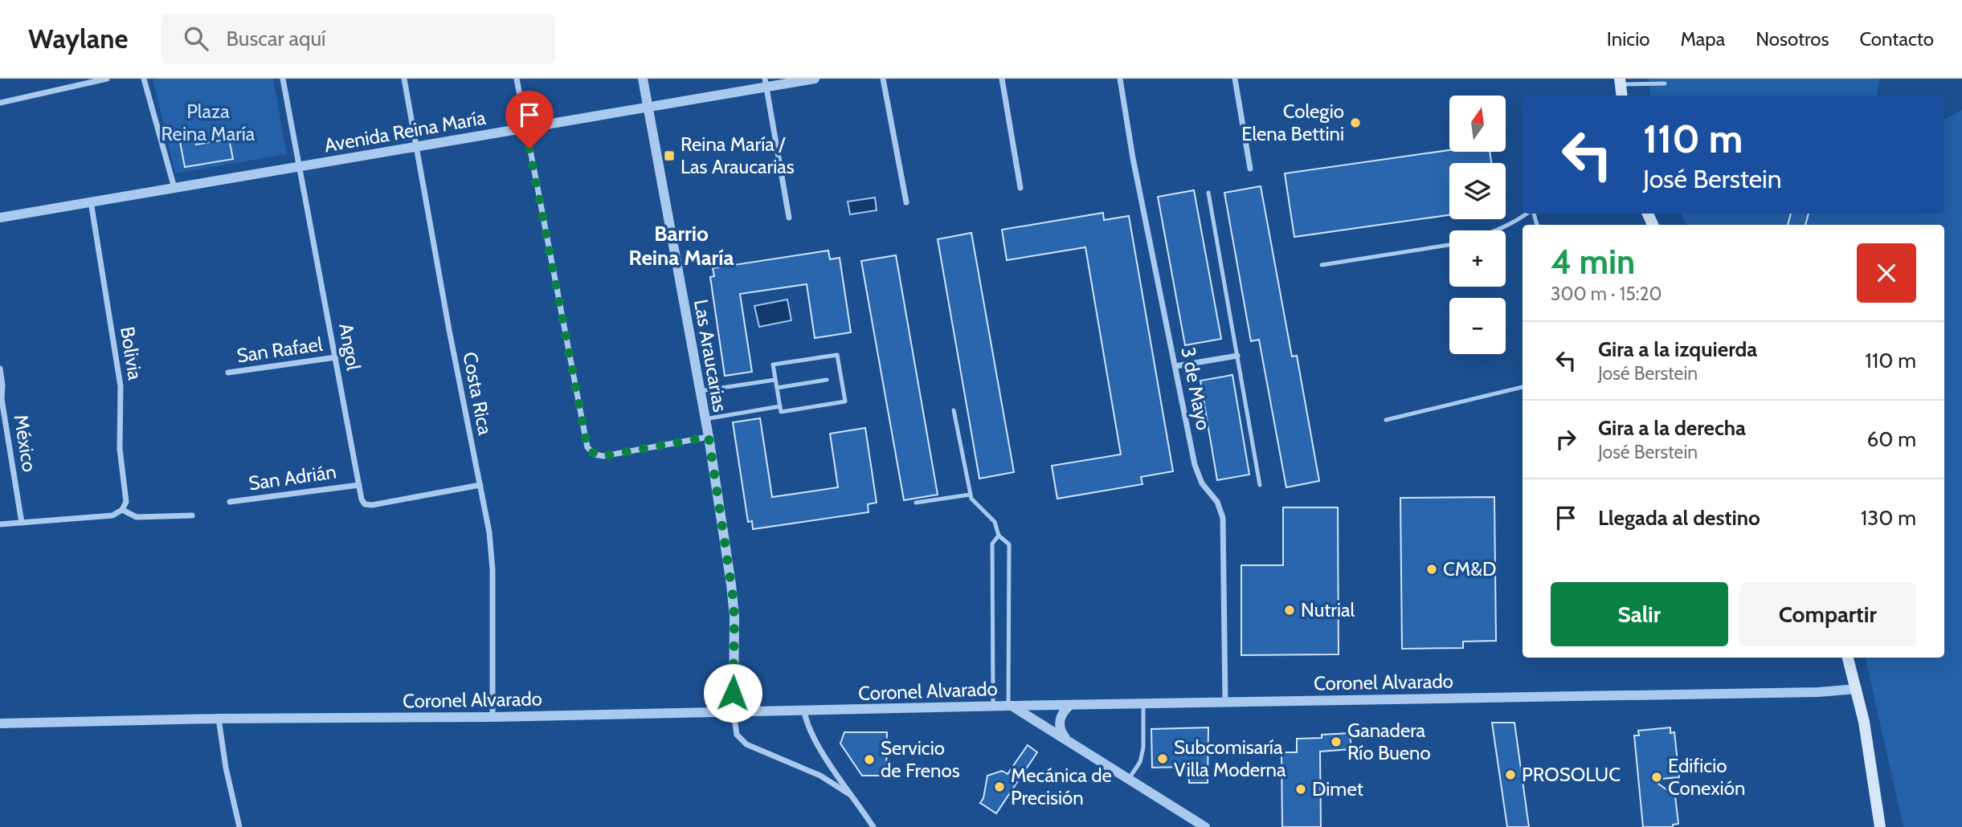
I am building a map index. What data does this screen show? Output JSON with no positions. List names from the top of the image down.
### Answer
{
  "streets": {
    "street": [
      "Avenida Reina María",
      "Angol",
      "San Rafael",
      "Bolivia",
      "Las Araucarias",
      "3 de Mayo",
      "Costa Rica",
      "México",
      "San Adrián",
      "Coronel Alvarado"
    ]
  },
  "crossings": [
    ["Avenida Reina María", "Angol"],
    ["Avenida Reina María", "Bolivia"],
    ["Avenida Reina María", "Las Araucarias"],
    ["Avenida Reina María", "Costa Rica"],
    ["Angol", "San Rafael"],
    ["Angol", "Costa Rica"],
    ["Angol", "San Adrián"],
    ["Las Araucarias", "Coronel Alvarado"],
    ["3 de Mayo", "Coronel Alvarado"],
    ["Costa Rica", "Coronel Alvarado"]
  ],
  "districts": ["Barrio Reina María"],
  "parks": ["Plaza Reina María"],
  "places": {
    "other": [
      "Colegio Elena Bettini",
      "CM&D",
      "Nutrial",
      "Ganadera Río Bueno",
      "Subcomisaría Villa Moderna",
      "Servicio de Frenos",
      "PROSOLUC",
      "Edificio Conexión",
      "Mecánica de Precisión",
      "Dimet"
    ],
    "transit": ["Reina María / Las Araucarias"]
  },
  "north": "top",
  "page": {
    "header": "Waylane",
    "search": "Buscar aquí",
    "nav": [
      "Inicio",
      "Mapa",
      "Nosotros",
      "Contacto"
    ],
    "map_buttons": ["+", "−"],
    "turn": ["110 m", "José Berstein"],
    "heading": ["4 min", "300 m · 15:20"],
    "list": [
      {
        "name": "Gira a la izquierda",
        "note": "José Berstein",
        "value": "110 m"
      },
      {
        "name": "Gira a la derecha",
        "note": "José Berstein",
        "value": "60 m"
      },
      {
        "name": "Llegada al destino",
        "value": "130 m"
      }
    ],
    "buttons": ["Salir", "Compartir"]
  }
}
